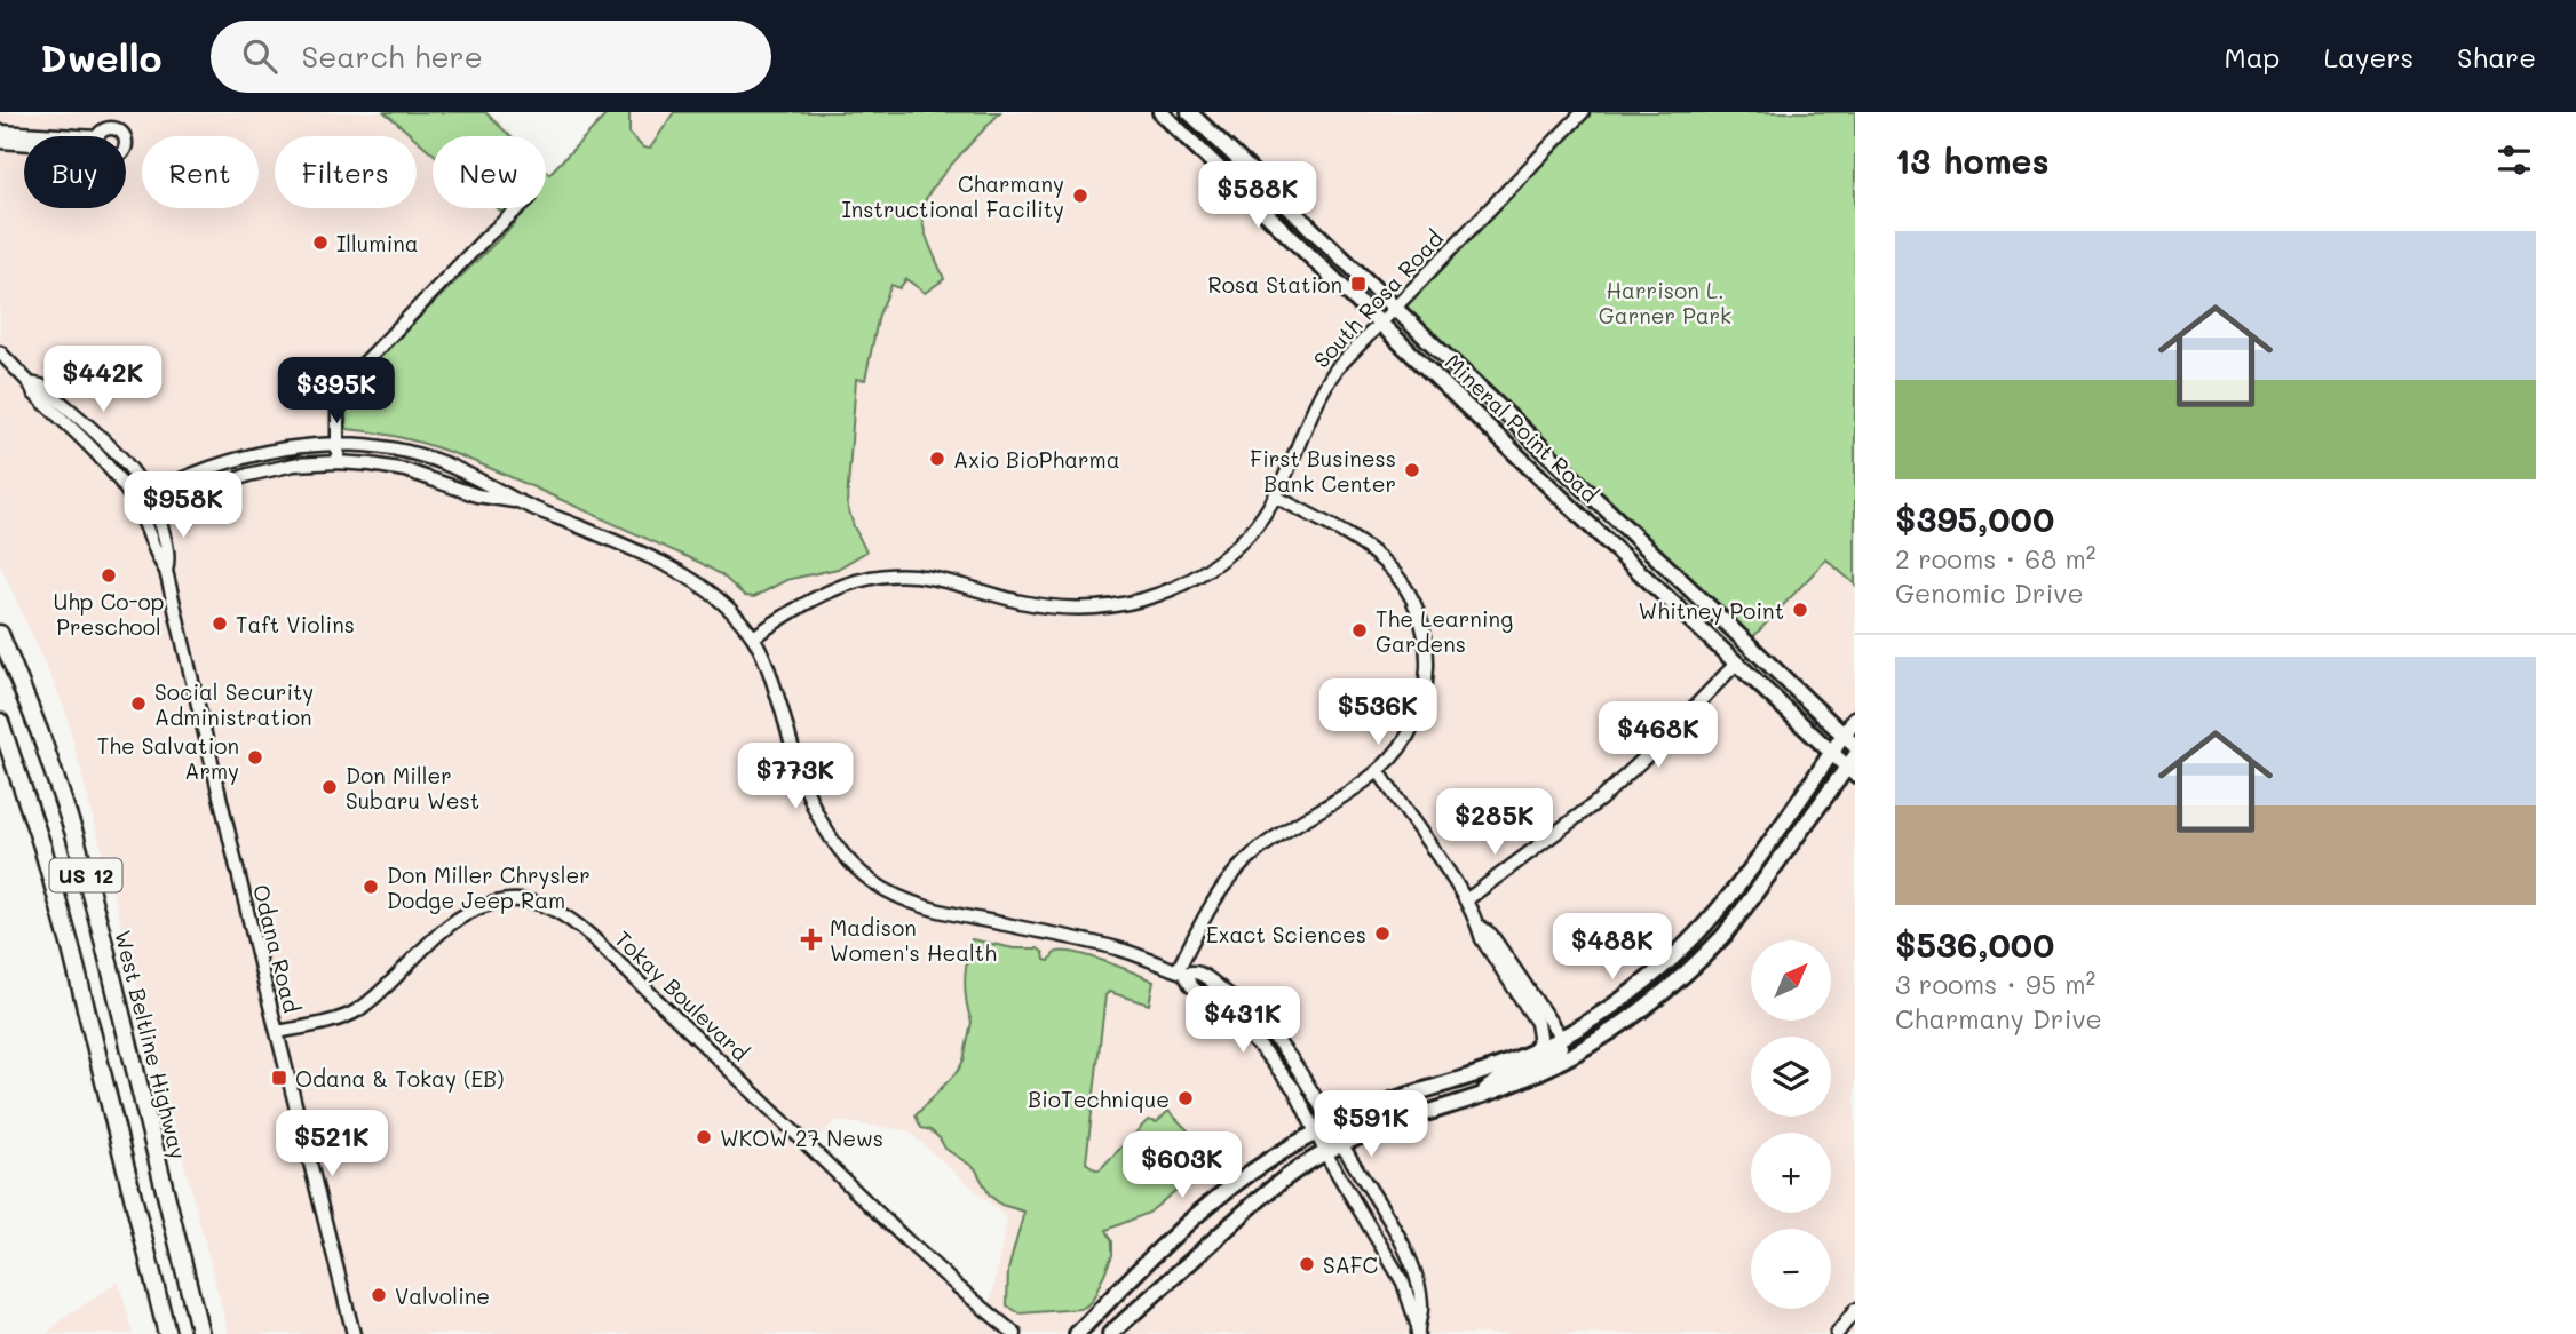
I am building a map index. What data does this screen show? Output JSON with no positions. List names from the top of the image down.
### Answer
{
  "streets": {
    "highway": ["US 12", "West Beltline Highway"],
    "main road": ["Mineral Point Road"],
    "street": ["South Rosa Road", "Odana Road", "Tokay Boulevard"]
  },
  "crossings": [
    ["South Rosa Road", "Mineral Point Road"],
    ["Odana Road", "Tokay Boulevard"]
  ],
  "parks": ["Harrison L. Garner Park"],
  "places": {
    "other": [
      "Charmany Instructional Facility",
      "Illumina",
      "Axio BioPharma",
      "First Business Bank Center",
      "Uhp Co-op Preschool",
      "Whitney Point",
      "Taft Violins",
      "The Learning Gardens",
      "Social Security Administration",
      "The Salvation Army",
      "Don Miller Subaru West",
      "Don Miller Chrysler Dodge Jeep Ram",
      "Exact Sciences",
      "BioTechnique",
      "WKOW 27 News",
      "SAFC",
      "Valvoline"
    ],
    "transit": ["Rosa Station", "Odana & Tokay (EB)"],
    "health": ["Madison Women's Health"]
  },
  "north": "top right",
  "page": {
    "header": "Dwello",
    "search": "Search here",
    "nav": ["Map", "Layers", "Share"],
    "heading": "13 homes",
    "chip": [
      "Buy",
      "Rent",
      "Filters",
      "New"
    ],
    "price": [
      "$588K",
      "$442K",
      "$395K",
      "$958K",
      "$536K",
      "$468K",
      "$773K",
      "$285K",
      "$488K",
      "$431K",
      "$591K",
      "$521K",
      "$603K"
    ],
    "list": [
      {
        "name": "$395,000",
        "note": "2 rooms · 68 m² · Genomic Drive"
      },
      {
        "name": "$536,000",
        "note": "3 rooms · 95 m² · Charmany Drive"
      }
    ],
    "map_buttons": ["+", "−"]
  }
}
